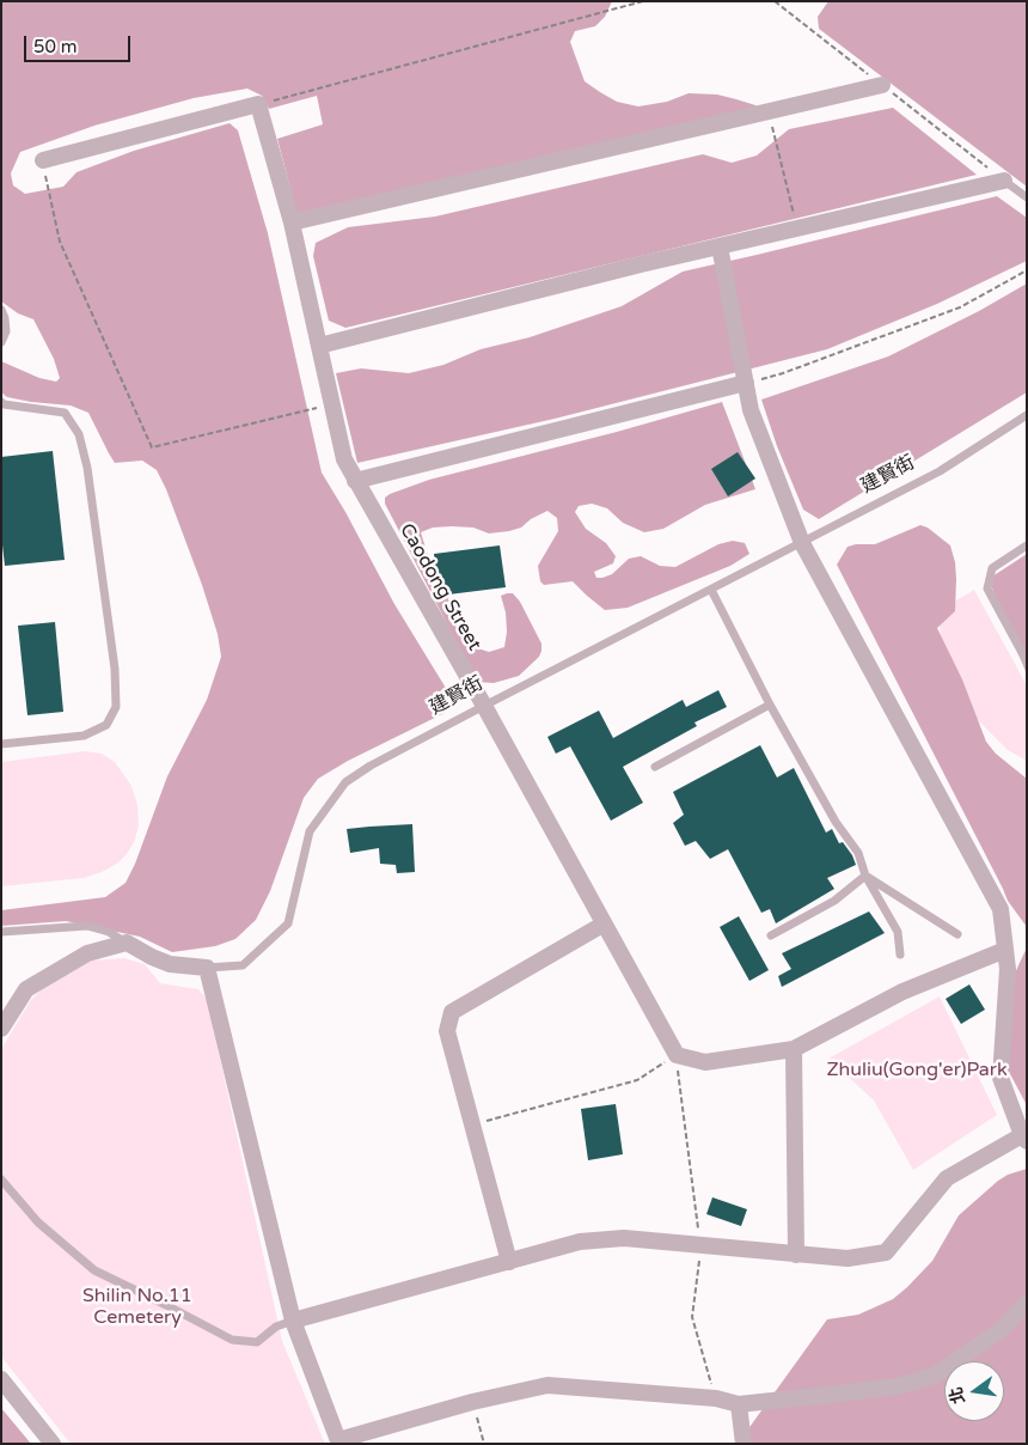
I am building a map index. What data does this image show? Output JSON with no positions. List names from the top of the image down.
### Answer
{
  "streets": {
    "street": ["建賢街", "Caodong Street"]
  },
  "crossings": [
    ["建賢街", "Caodong Street"]
  ],
  "parks": ["Zhuliu(Gong'er)Park", "Shilin No.11 Cemetery"],
  "scale_bar": "50 m",
  "north": "left"
}
